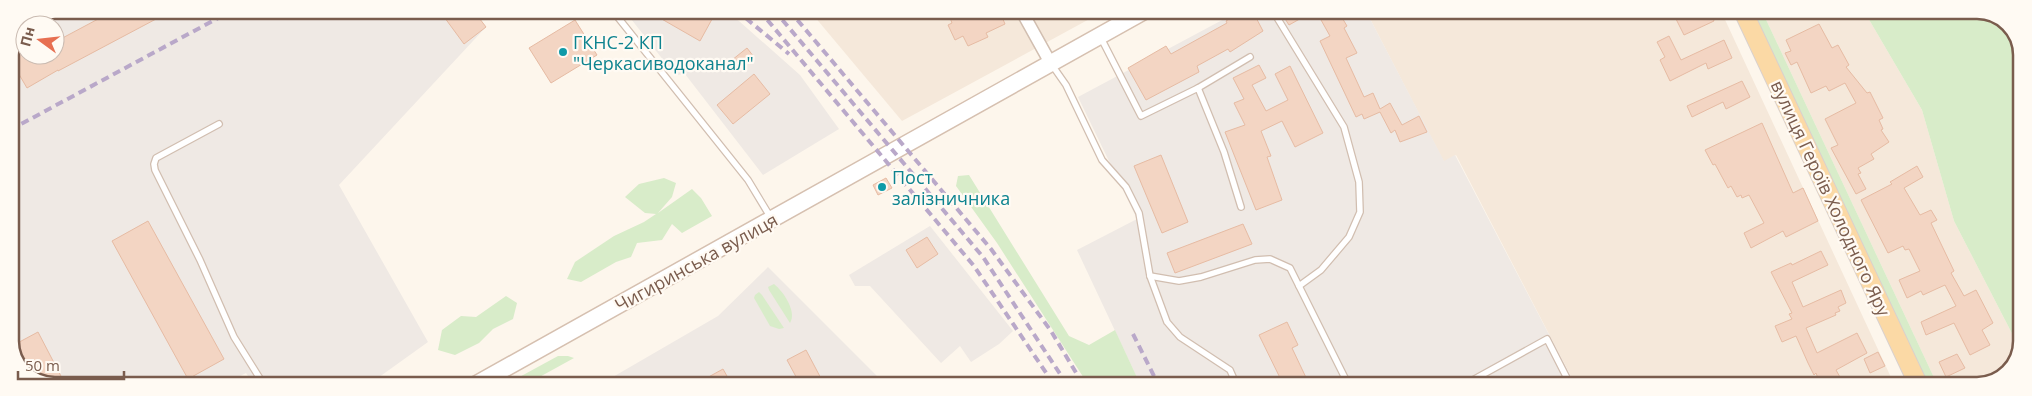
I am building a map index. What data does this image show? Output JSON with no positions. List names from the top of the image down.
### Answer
{
  "streets": {
    "main road": ["вулиця Героїв Холодного Яру", "Чигиринська вулиця"]
  },
  "places": ["ГКНС-2 КП \"Черкасиводоканал\"", "Пост залізничника"],
  "scale_bar": "50 m",
  "north": "left"
}
